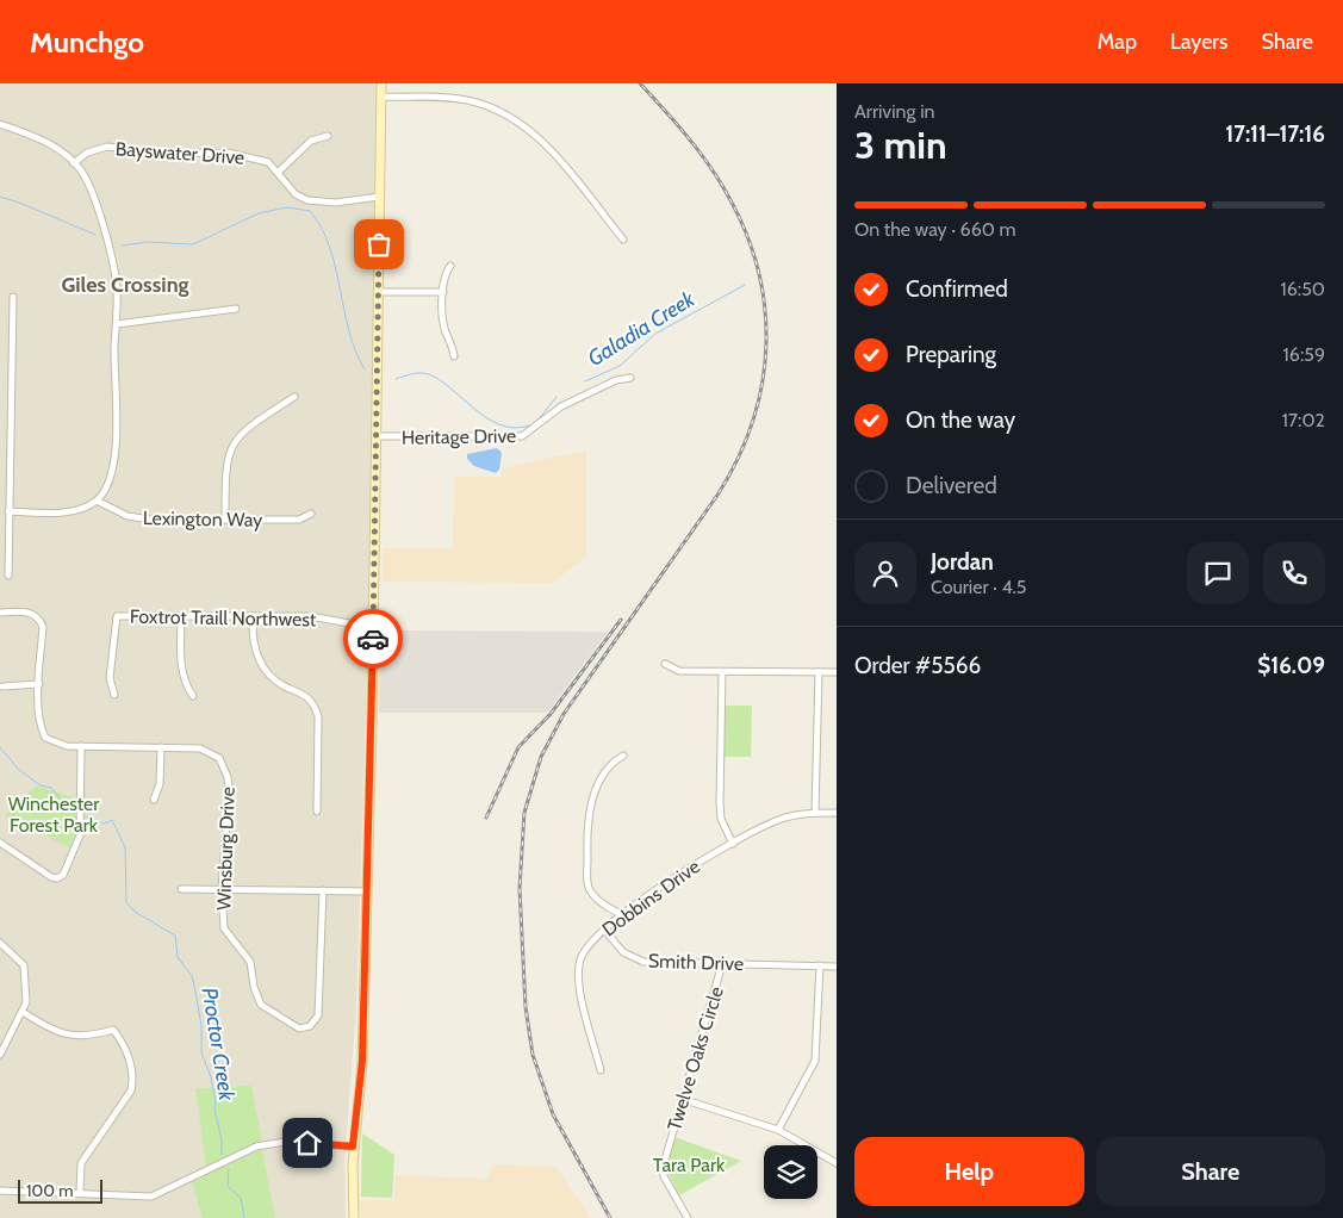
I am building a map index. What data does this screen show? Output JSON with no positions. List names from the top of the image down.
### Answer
{
  "streets": {
    "street": [
      "Bayswater Drive",
      "Heritage Drive",
      "Lexington Way",
      "Foxtrot Traill Northwest",
      "Winsburg Drive",
      "Dobbins Drive",
      "Smith Drive",
      "Twelve Oaks Circle"
    ]
  },
  "crossings": [
    ["Dobbins Drive", "Smith Drive"],
    ["Smith Drive", "Twelve Oaks Circle"]
  ],
  "districts": ["Giles Crossing"],
  "water": ["Galadia Creek", "Proctor Creek"],
  "parks": ["Winchester Forest Park", "Tara Park"],
  "scale_bar": "100 m",
  "page": {
    "header": "Munchgo",
    "nav": ["Map", "Layers", "Share"],
    "heading": ["3 min", "Arriving in", "17:11–17:16"],
    "panel": [
      "Jordan",
      "Courier · 4.5",
      "Order #5566",
      "$16.09"
    ],
    "bar": "On the way · 660 m",
    "list": [
      ["Confirmed", "16:50"],
      ["Preparing", "16:59"],
      ["On the way", "17:02"],
      "Delivered"
    ],
    "buttons": ["Help", "Share"],
    "scale": "100 m"
  }
}
